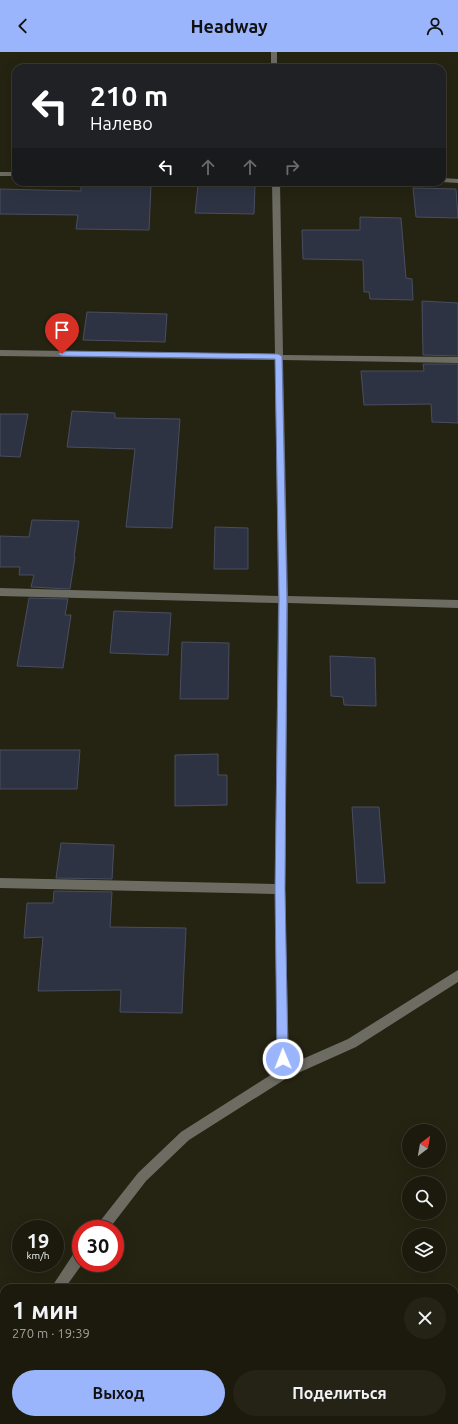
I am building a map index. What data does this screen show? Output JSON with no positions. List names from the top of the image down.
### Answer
{
  "north": "top right",
  "page": {
    "header": "Headway",
    "turn": ["210 m", "Налево"],
    "speed": "19 km/h",
    "limit": "30",
    "heading": ["1 мин", "270 m · 19:39"],
    "buttons": ["Выход", "Поделиться"]
  }
}
